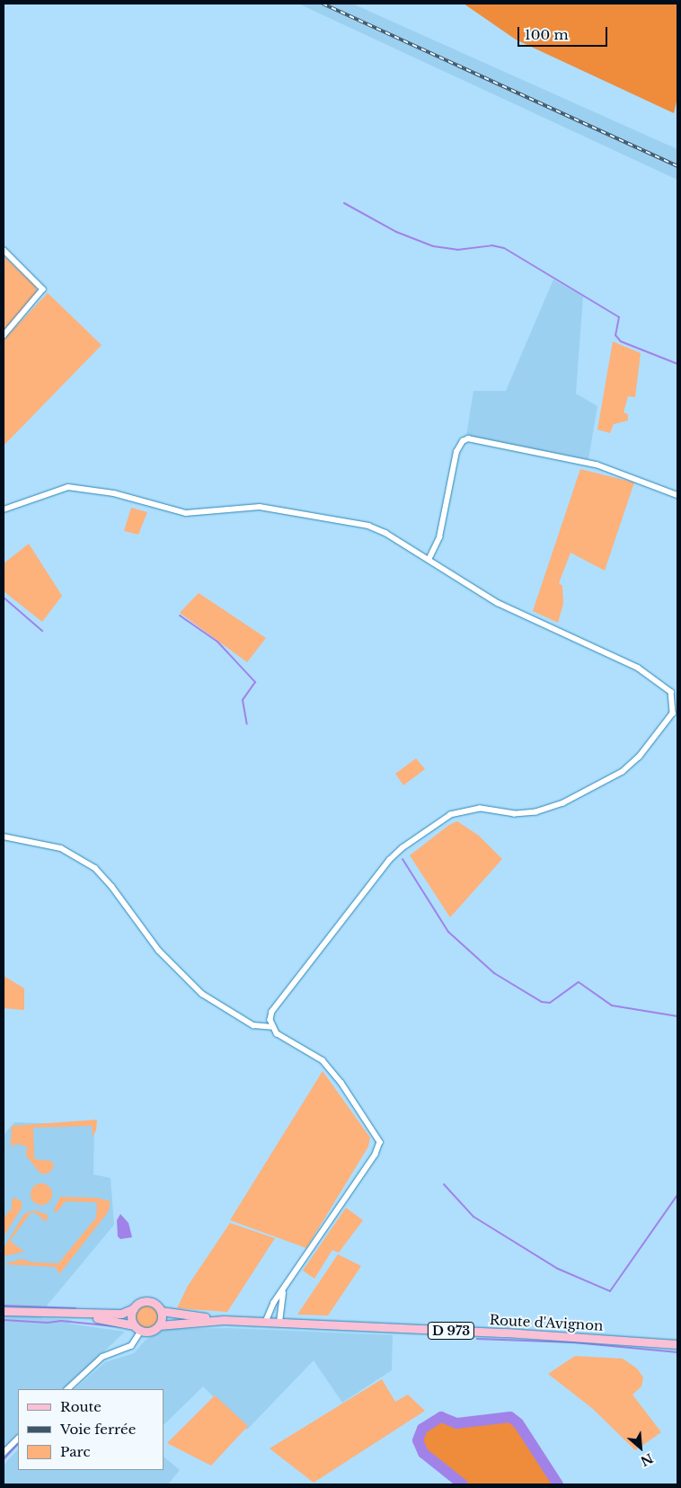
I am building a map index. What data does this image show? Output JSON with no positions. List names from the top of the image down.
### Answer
{
  "streets": {
    "main road": ["Route d'Avignon", "D 973"]
  },
  "legend": ["Route", "Voie ferrée", "Parc"],
  "scale_bar": "100 m",
  "north": "bottom right"
}
